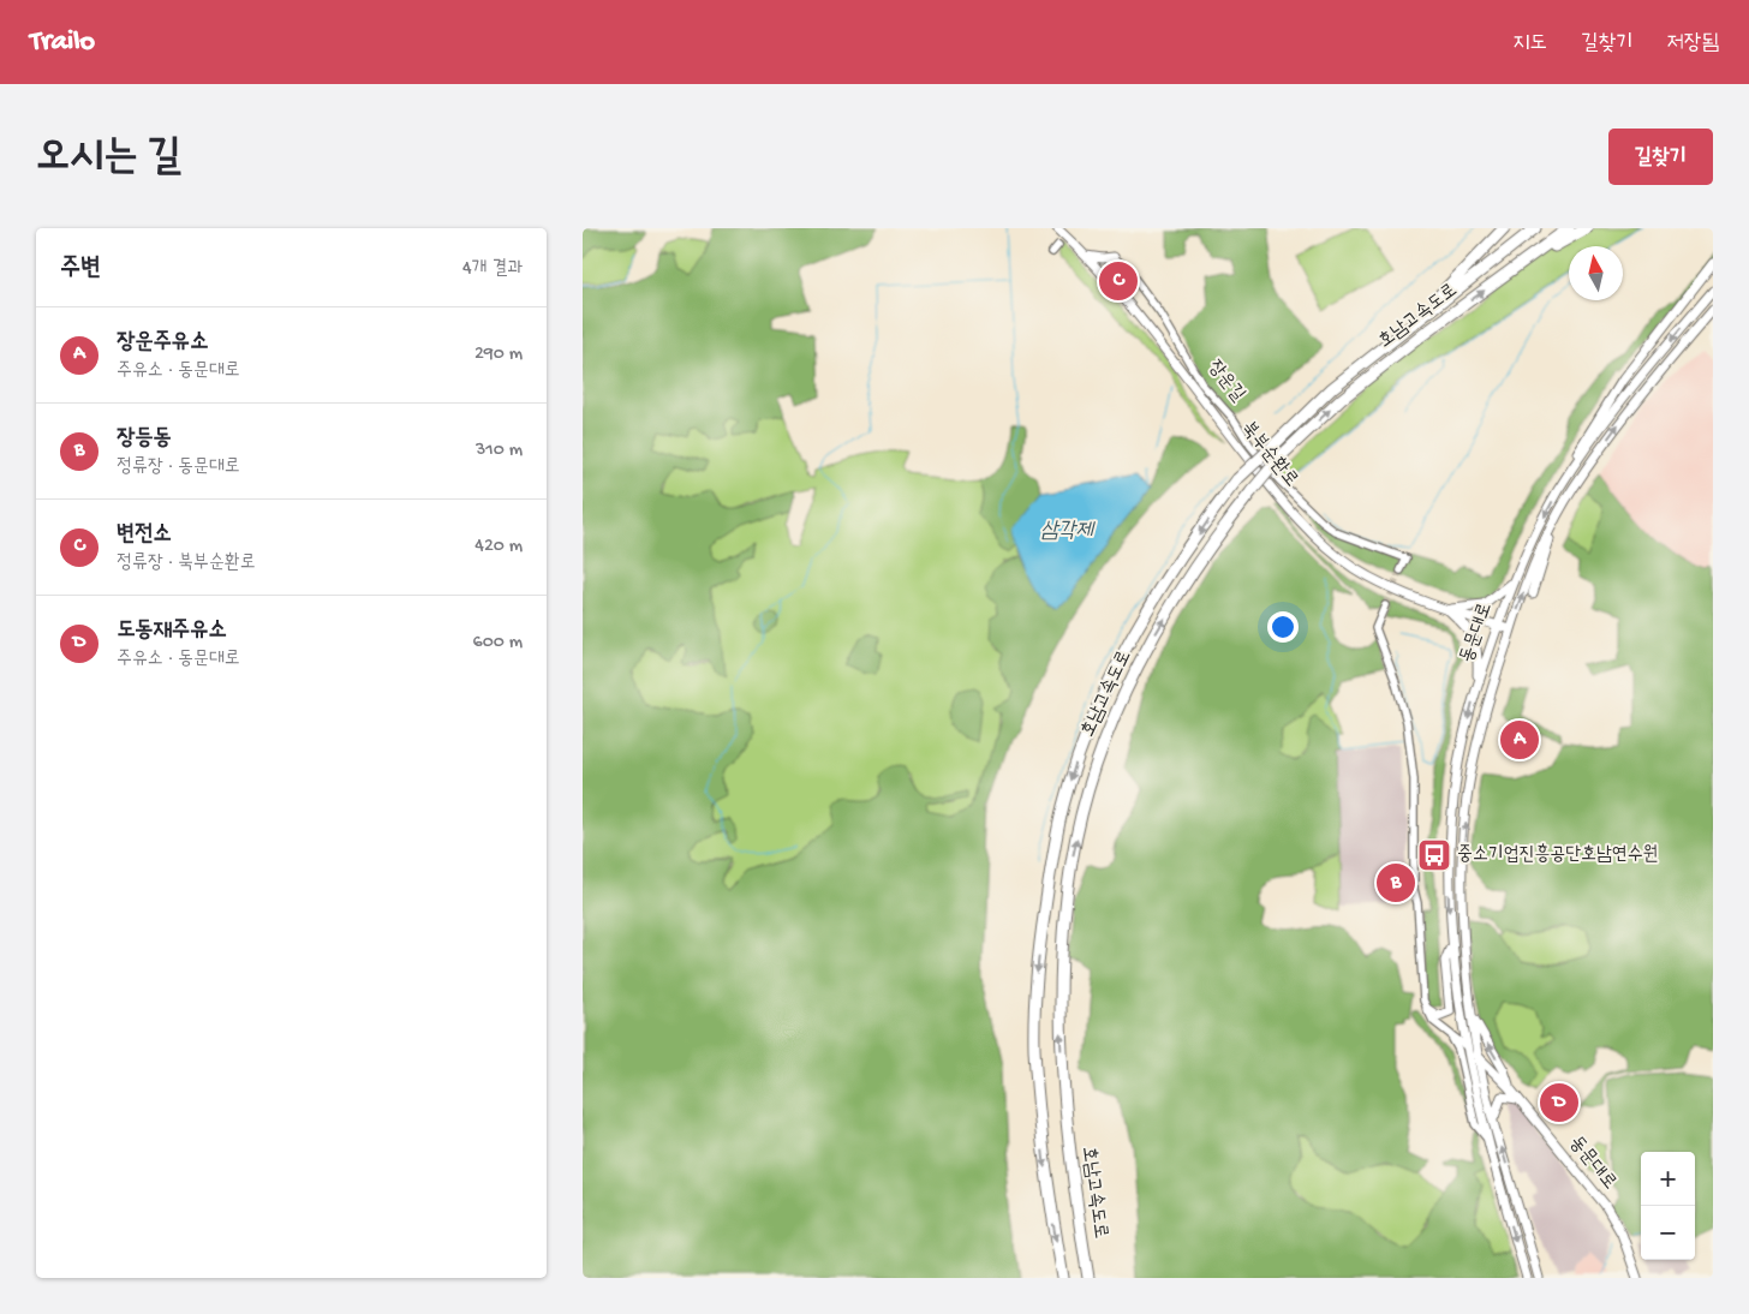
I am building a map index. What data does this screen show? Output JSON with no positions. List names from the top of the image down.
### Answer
{
  "streets": {
    "highway": ["호남고속도로"],
    "main road": ["북부순환로", "동문대로"],
    "street": ["장운길"]
  },
  "crossings": [
    ["북부순환로", "동문대로"]
  ],
  "water": ["삼각제"],
  "places": {
    "bus stop": ["중소기업진흥공단호남연수원"]
  },
  "north": "top",
  "page": {
    "header": "Trailo",
    "nav": ["지도", "길찾기", "저장됨"],
    "title": "오시는 길",
    "buttons": "길찾기",
    "heading": ["주변", "4개 결과"],
    "pins": [
      "C",
      "A",
      "B",
      "D"
    ],
    "list": [
      {
        "mark": "A",
        "name": "장운주유소",
        "note": "주유소 · 동문대로",
        "value": "290 m"
      },
      {
        "mark": "B",
        "name": "장등동",
        "note": "정류장 · 동문대로",
        "value": "310 m"
      },
      {
        "mark": "C",
        "name": "변전소",
        "note": "정류장 · 북부순환로",
        "value": "420 m"
      },
      {
        "mark": "D",
        "name": "도동재주유소",
        "note": "주유소 · 동문대로",
        "value": "600 m"
      }
    ],
    "map_buttons": ["+", "−"]
  }
}
